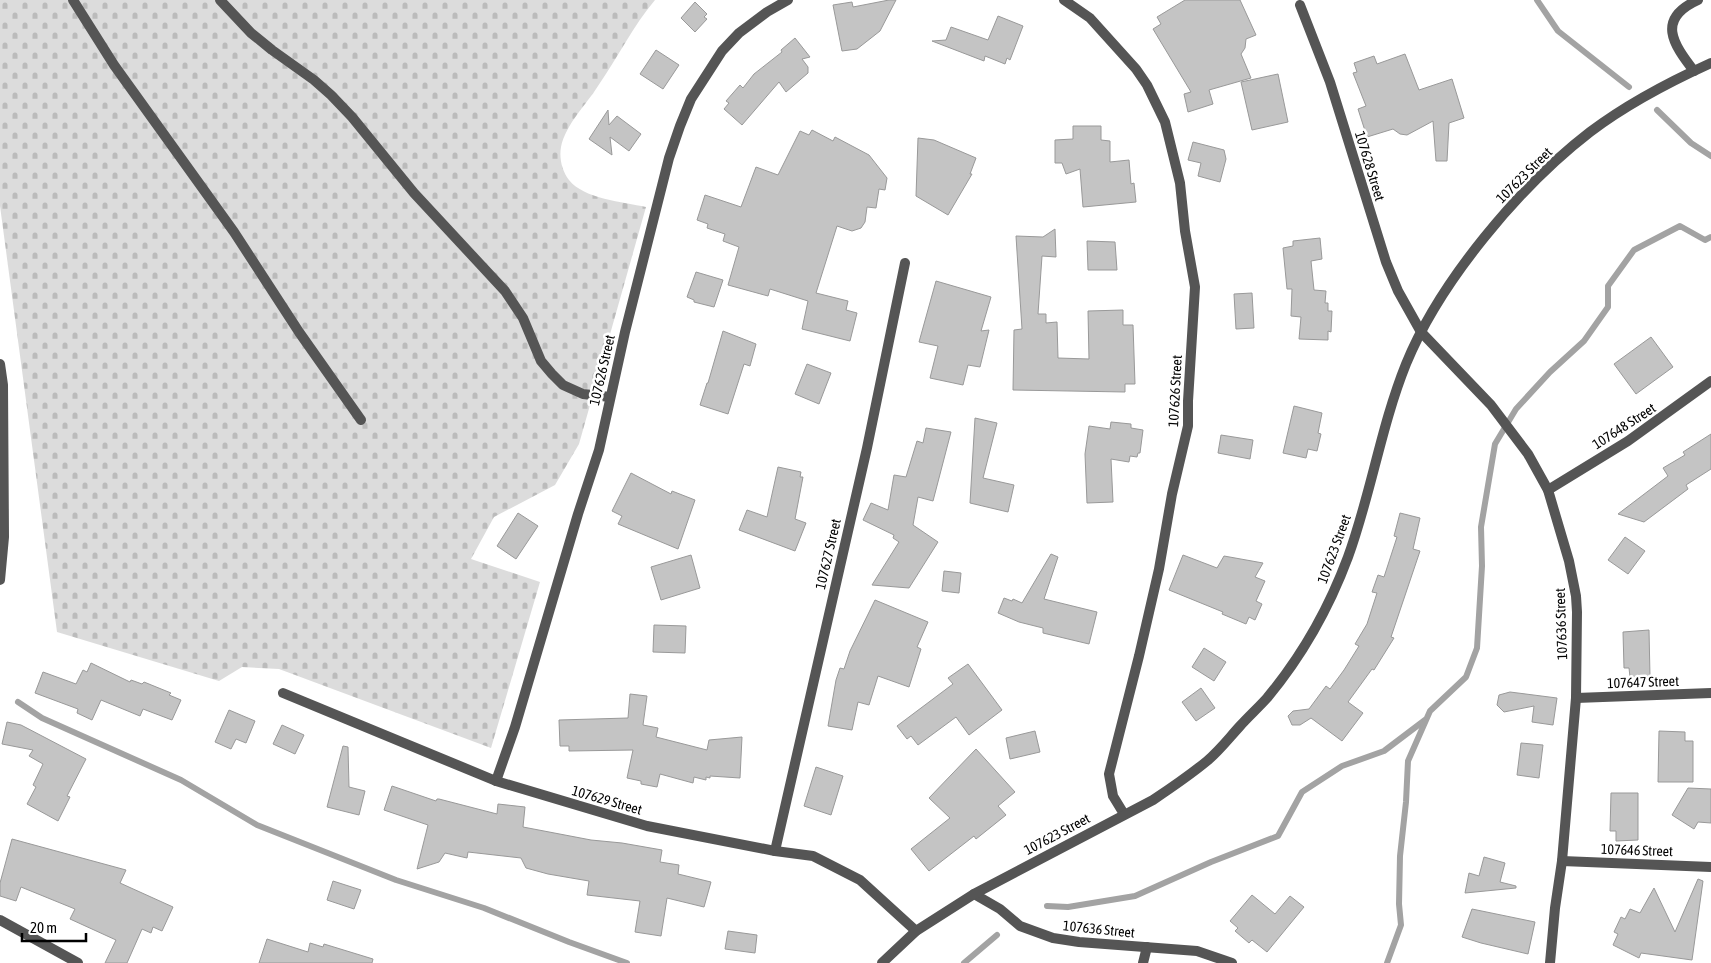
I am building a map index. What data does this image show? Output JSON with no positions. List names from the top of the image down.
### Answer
{
  "streets": {
    "street": [
      "107628 Street",
      "107623 Street",
      "107626 Street",
      "107648 Street",
      "107627 Street",
      "107636 Street",
      "107647 Street",
      "107629 Street",
      "107646 Street"
    ]
  },
  "crossings": [
    ["107628 Street", "107623 Street"],
    ["107628 Street", "107636 Street"],
    ["107623 Street", "107626 Street"],
    ["107623 Street", "107636 Street"],
    ["107623 Street", "107629 Street"],
    ["107626 Street", "107629 Street"],
    ["107648 Street", "107636 Street"],
    ["107627 Street", "107629 Street"],
    ["107636 Street", "107647 Street"],
    ["107636 Street", "107646 Street"]
  ],
  "scale_bar": "20 m"
}
